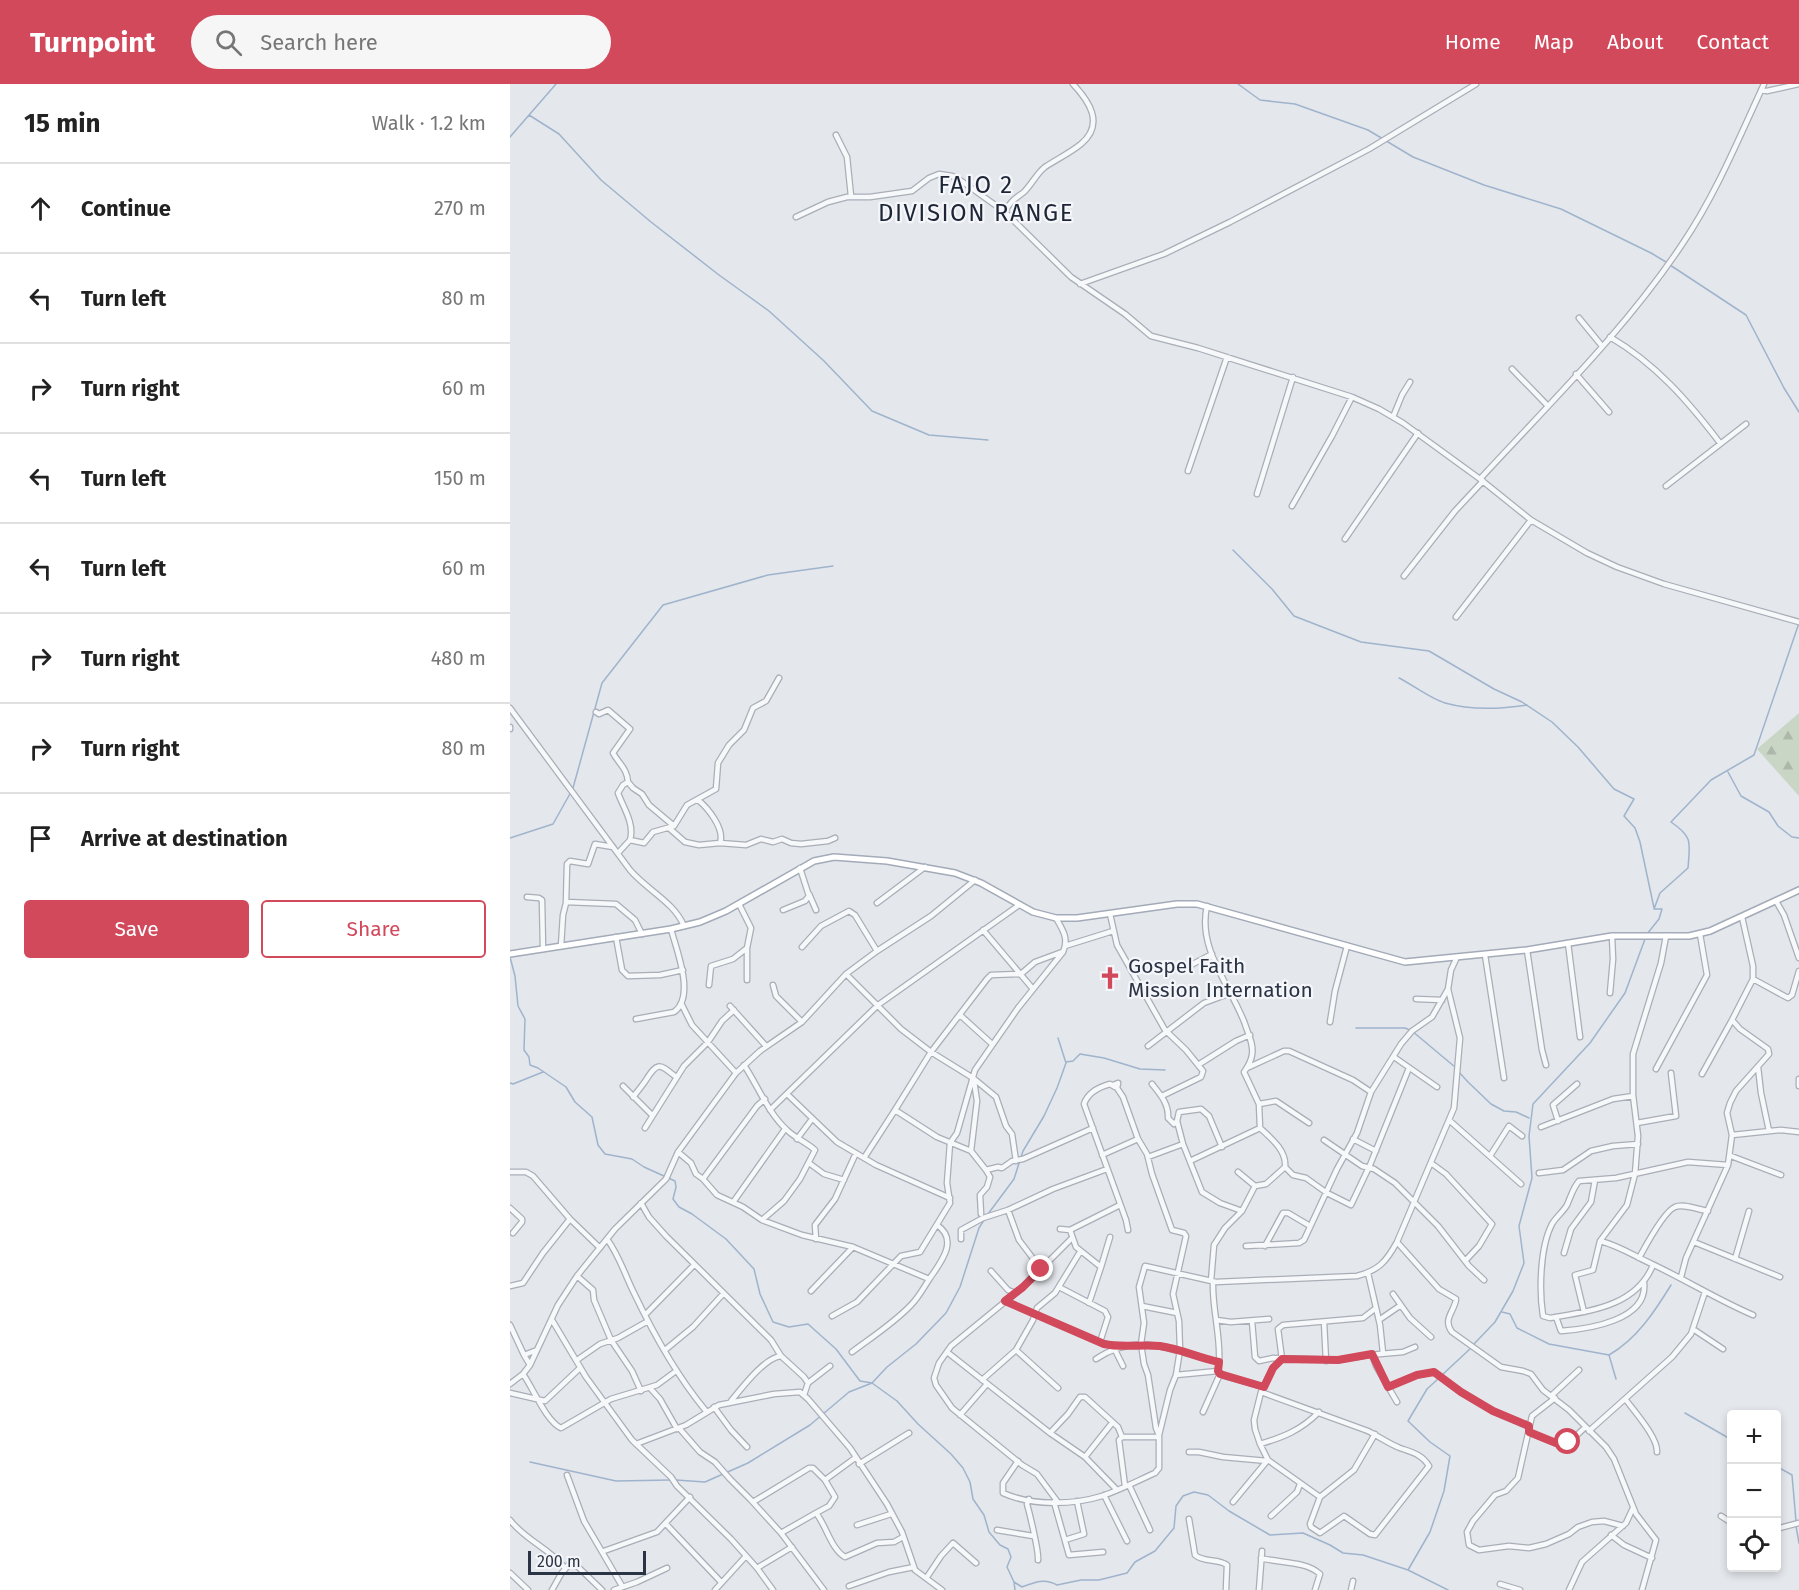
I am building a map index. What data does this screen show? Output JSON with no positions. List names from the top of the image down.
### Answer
{
  "districts": ["FAJO 2 DIVISION RANGE"],
  "places": {
    "church": ["Gospel Faith Mission Internation"]
  },
  "scale_bar": "200 m",
  "page": {
    "header": "Turnpoint",
    "search": "Search here",
    "nav": [
      "Home",
      "Map",
      "About",
      "Contact"
    ],
    "heading": ["15 min", "Walk · 1.2 km"],
    "list": [
      ["Continue", "270 m"],
      ["Turn left", "80 m"],
      ["Turn right", "60 m"],
      ["Turn left", "150 m"],
      ["Turn left", "60 m"],
      ["Turn right", "480 m"],
      ["Turn right", "80 m"],
      "Arrive at destination"
    ],
    "buttons": ["Save", "Share"],
    "map_buttons": ["+", "−"],
    "scale": "200 m"
  }
}
